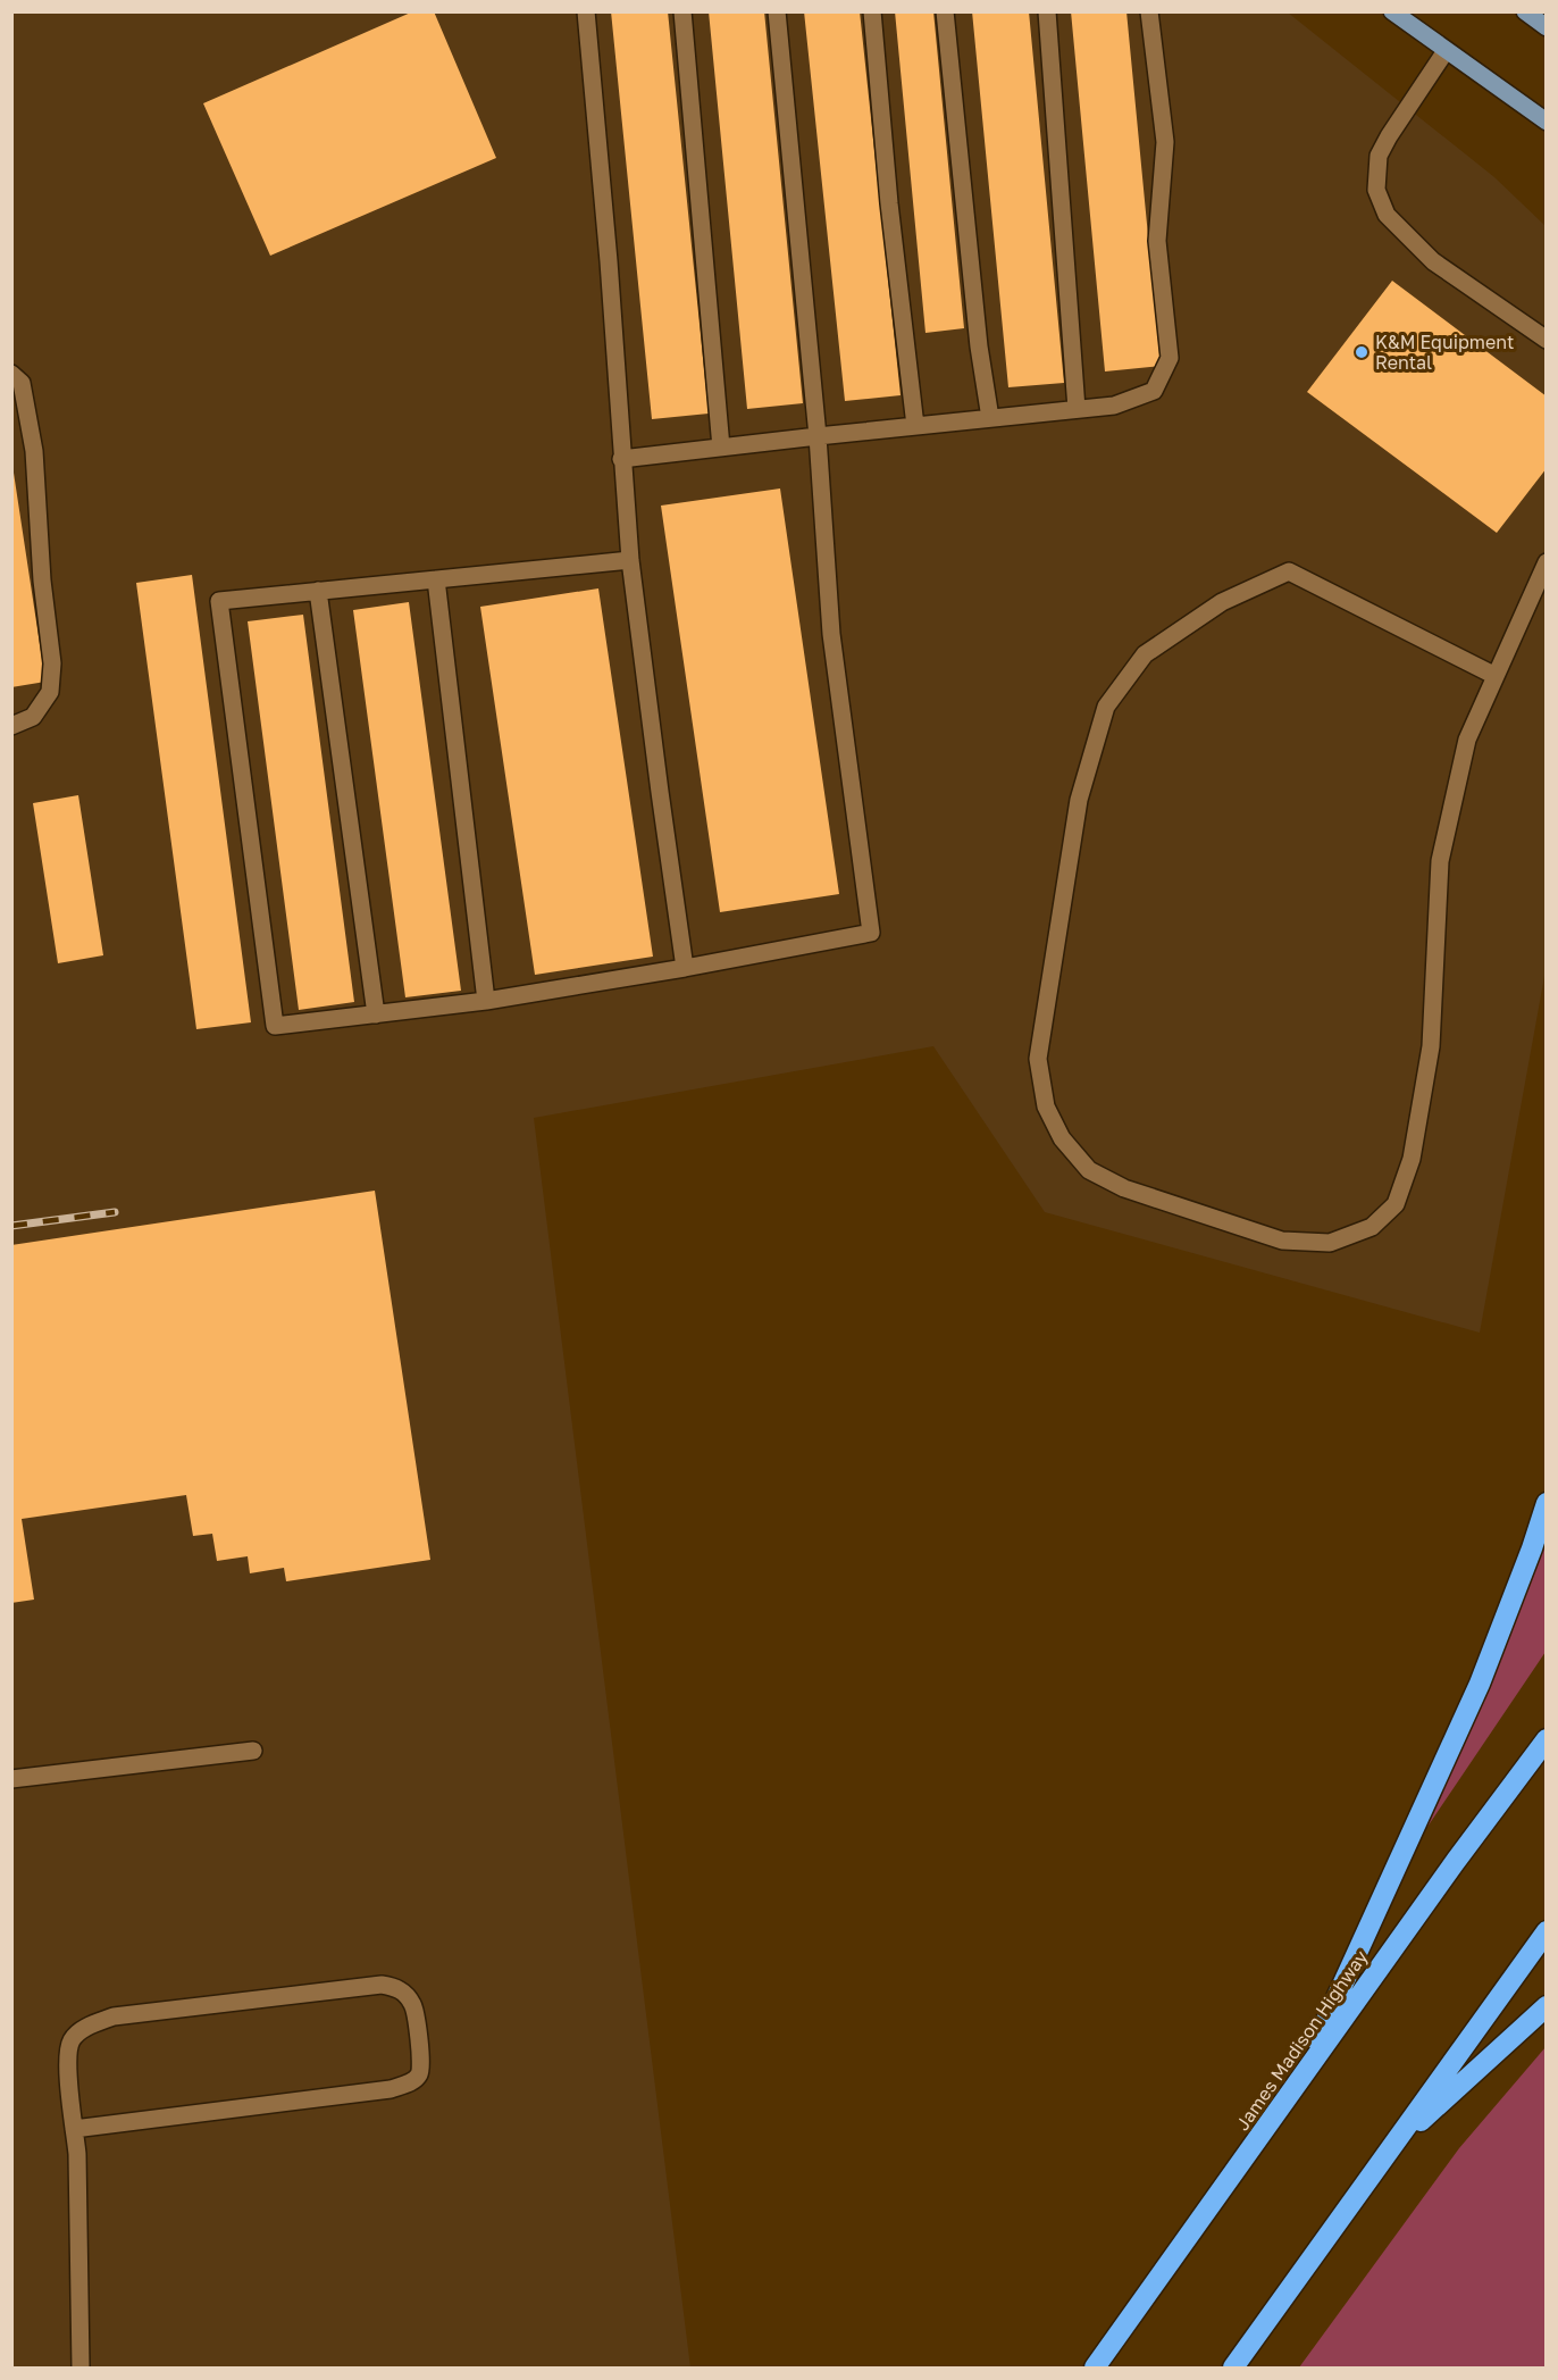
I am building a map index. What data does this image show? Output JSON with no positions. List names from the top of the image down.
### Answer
{
  "streets": {
    "highway": ["James Madison Highway"]
  },
  "places": ["K&M Equipment Rental"]
}
